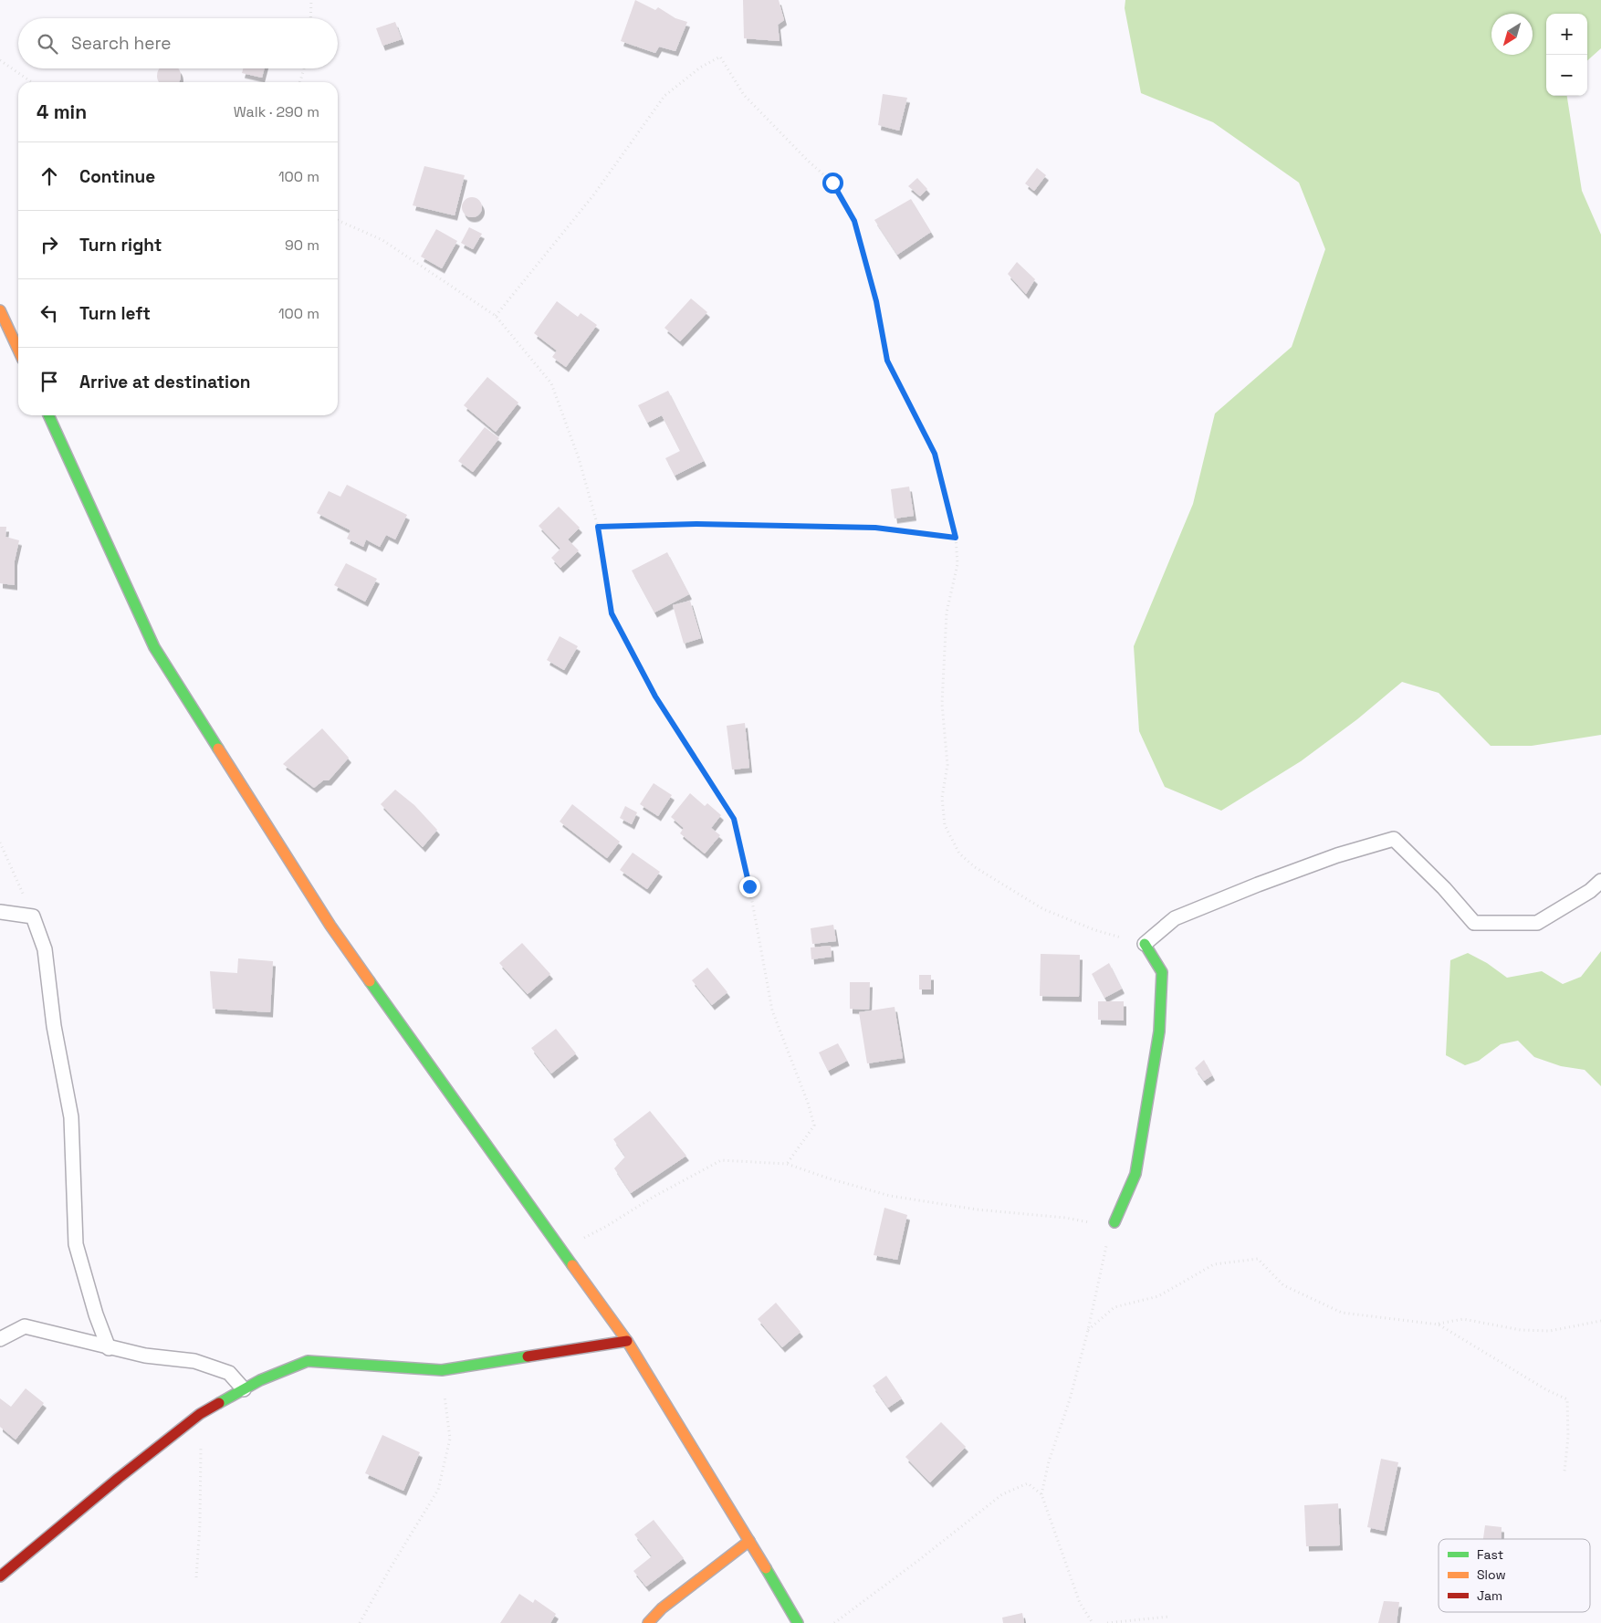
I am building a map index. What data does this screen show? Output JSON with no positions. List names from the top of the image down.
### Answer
{
  "legend": ["Fast", "Slow", "Jam"],
  "north": "bottom left",
  "page": {
    "map_buttons": ["+", "−"],
    "search": "Search here",
    "heading": ["4 min", "Walk · 290 m"],
    "list": [
      ["Continue", "100 m"],
      ["Turn right", "90 m"],
      ["Turn left", "100 m"],
      "Arrive at destination"
    ]
  }
}
